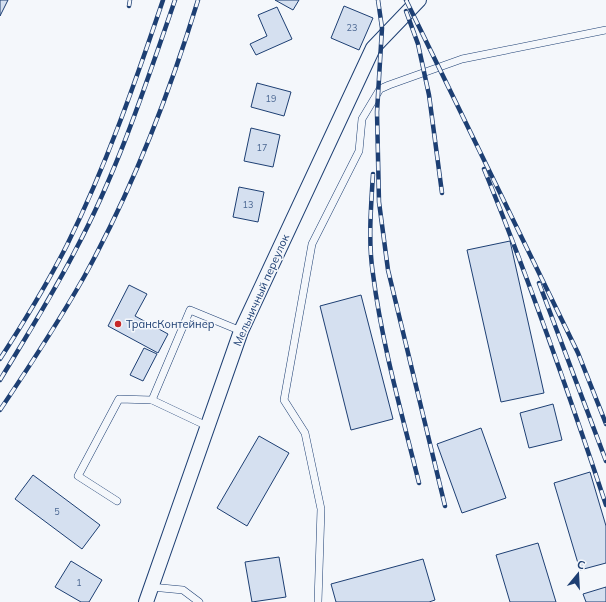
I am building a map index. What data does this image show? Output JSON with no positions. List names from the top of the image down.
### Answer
{
  "streets": {
    "street": ["Мельничный переулок"]
  },
  "places": ["ТрансКонтейнер"],
  "house_numbers": [
    "23",
    "19",
    "17",
    "13",
    "5",
    "1"
  ],
  "north": "top"
}
